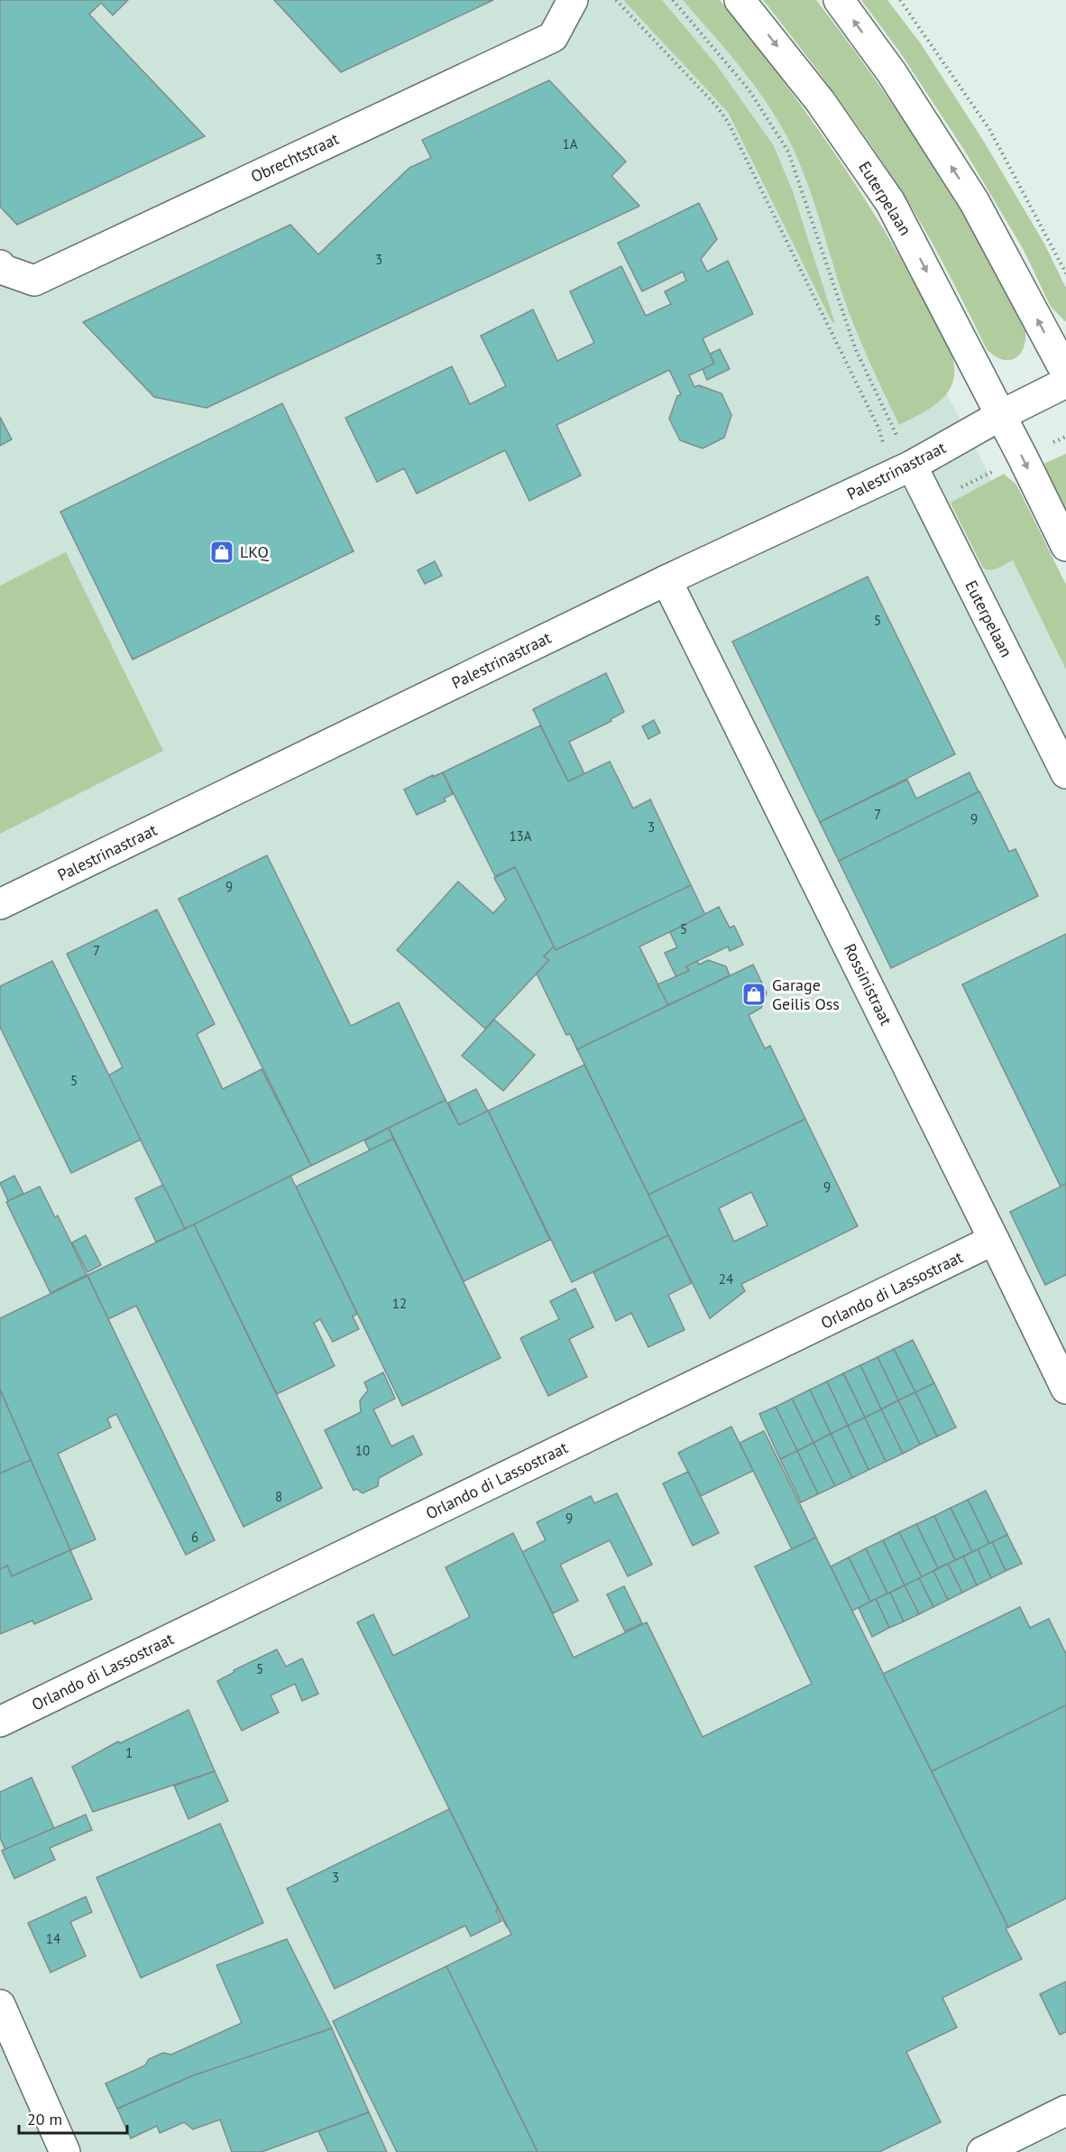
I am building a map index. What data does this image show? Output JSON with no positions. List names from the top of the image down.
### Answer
{
  "streets": {
    "street": [
      "Obrechtstraat",
      "Euterpelaan",
      "Palestrinastraat",
      "Rossinistraat",
      "Orlando di Lassostraat"
    ]
  },
  "crossings": [
    ["Euterpelaan", "Palestrinastraat"],
    ["Palestrinastraat", "Rossinistraat"],
    ["Rossinistraat", "Orlando di Lassostraat"]
  ],
  "places": {
    "shop": ["LKQ", "Garage Geilis Oss"]
  },
  "house_numbers": [
    "1A",
    "3",
    "5",
    "7",
    "9",
    "3",
    "13A",
    "9",
    "5",
    "7",
    "5",
    "9",
    "24",
    "12",
    "10",
    "8",
    "9",
    "6",
    "5",
    "1",
    "3",
    "14"
  ],
  "scale_bar": "20 m"
}
